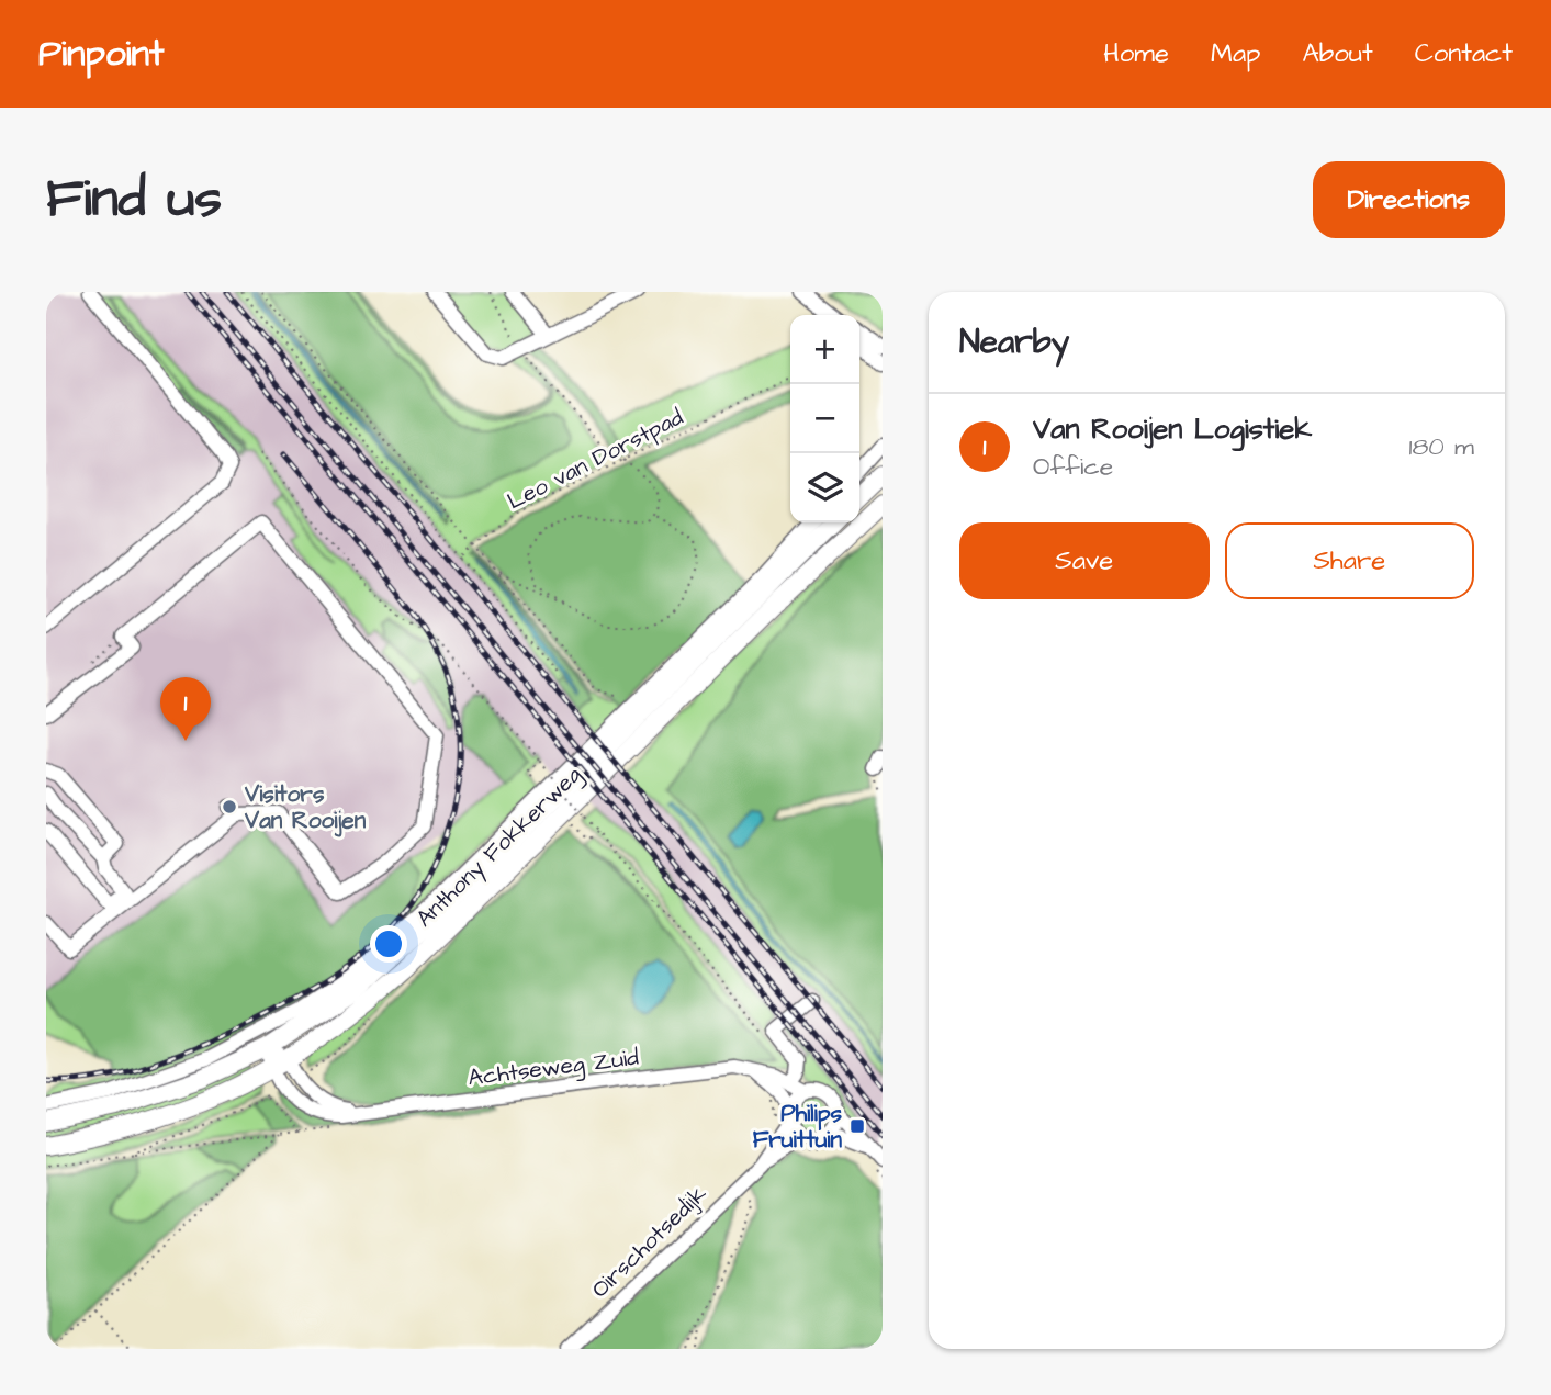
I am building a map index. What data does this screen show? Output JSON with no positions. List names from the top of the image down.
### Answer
{
  "streets": {
    "main road": ["Anthony Fokkerweg"],
    "street": ["Achtseweg Zuid", "Oirschotsedijk"],
    "path": ["Leo van Dorstpad"]
  },
  "crossings": [
    ["Anthony Fokkerweg", "Achtseweg Zuid"],
    ["Achtseweg Zuid", "Oirschotsedijk"]
  ],
  "places": {
    "other": ["Visitors Van Rooijen"],
    "transit": ["Philips Fruittuin"]
  },
  "page": {
    "header": "Pinpoint",
    "nav": [
      "Home",
      "Map",
      "About",
      "Contact"
    ],
    "buttons": [
      "Directions",
      ["Save", "Share"]
    ],
    "title": "Find us",
    "heading": "Nearby",
    "map_buttons": ["+", "−"],
    "list": [
      {
        "mark": "1",
        "name": "Van Rooijen Logistiek",
        "note": "Office",
        "value": "180 m"
      }
    ],
    "pins": "1"
  }
}
